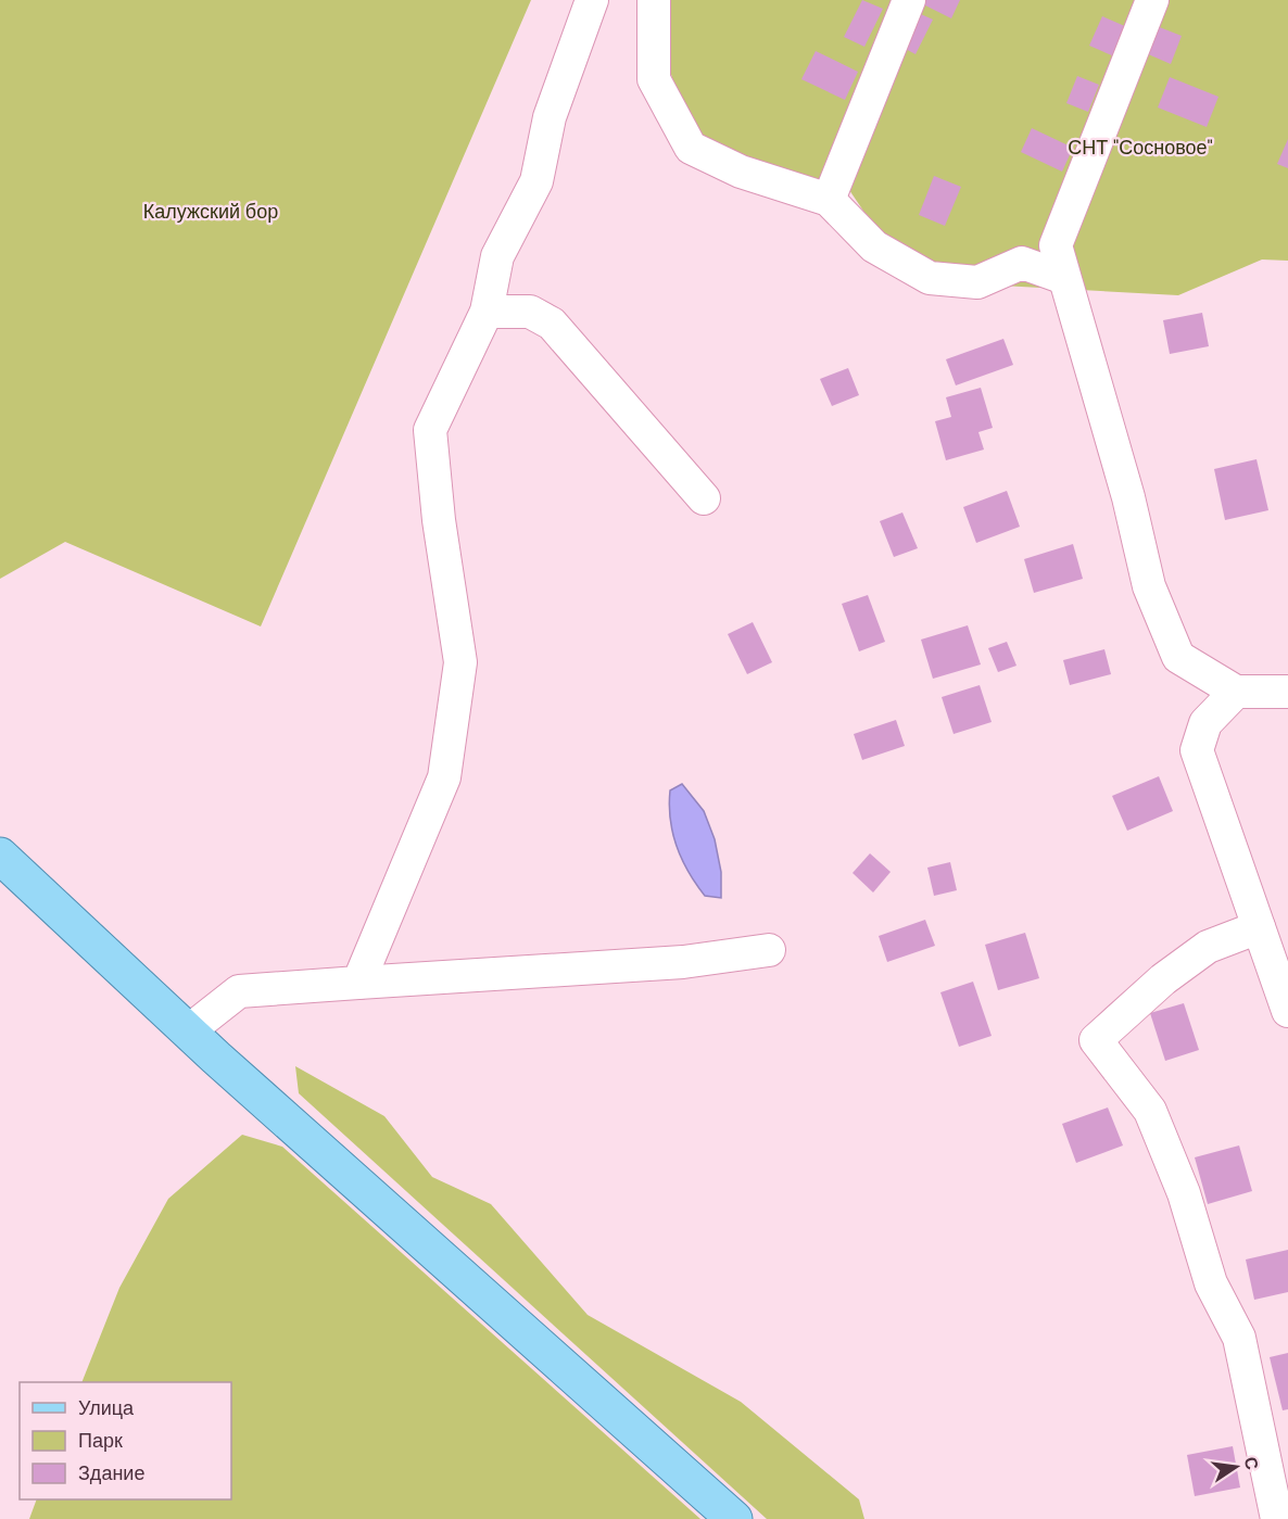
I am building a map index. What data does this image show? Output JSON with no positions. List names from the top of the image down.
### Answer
{
  "parks": ["СНТ \"Сосновое\"", "Калужский бор"],
  "legend": ["Улица", "Парк", "Здание"],
  "north": "right"
}
